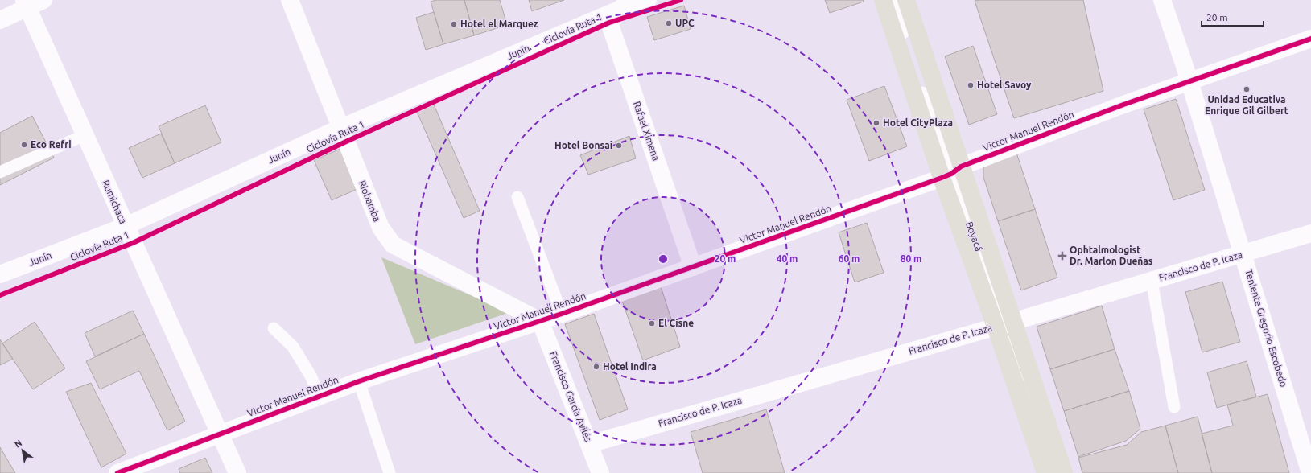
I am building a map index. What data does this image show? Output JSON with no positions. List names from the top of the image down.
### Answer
{
  "streets": {
    "main road": ["Boyacá"],
    "street": [
      "Junín",
      "Rafael Ximena",
      "Victor Manuel Rendón",
      "Riobamba",
      "Rumichaca",
      "Francisco de P. Icaza",
      "Teniente Gregorio Escobedo",
      "Francisco García Avilés"
    ],
    "cycle path": ["Ciclovía Ruta 1"]
  },
  "crossings": [
    ["Junín", "Rafael Ximena"],
    ["Junín", "Riobamba"],
    ["Junín", "Rumichaca"],
    ["Rafael Ximena", "Victor Manuel Rendón"],
    ["Victor Manuel Rendón", "Riobamba"],
    ["Victor Manuel Rendón", "Rumichaca"],
    ["Victor Manuel Rendón", "Boyacá"],
    ["Victor Manuel Rendón", "Teniente Gregorio Escobedo"],
    ["Victor Manuel Rendón", "Francisco García Avilés"],
    ["Riobamba", "Francisco García Avilés"],
    ["Boyacá", "Francisco de P. Icaza"],
    ["Francisco de P. Icaza", "Teniente Gregorio Escobedo"],
    ["Francisco de P. Icaza", "Francisco García Avilés"]
  ],
  "places": {
    "other": [
      "UPC",
      "Hotel el Marquez",
      "Hotel Savoy",
      "Unidad Educativa Enrique Gil Gilbert",
      "Hotel CityPlaza",
      "Eco Refri",
      "Hotel Bonsai",
      "El Cisne",
      "Hotel Indira"
    ],
    "health": ["Ophtalmologist Dr. Marlon Dueñas"]
  },
  "scale_bar": "20 m",
  "north": "top left",
  "rings": [
    "20 m",
    "40 m",
    "60 m",
    "80 m"
  ]
}
